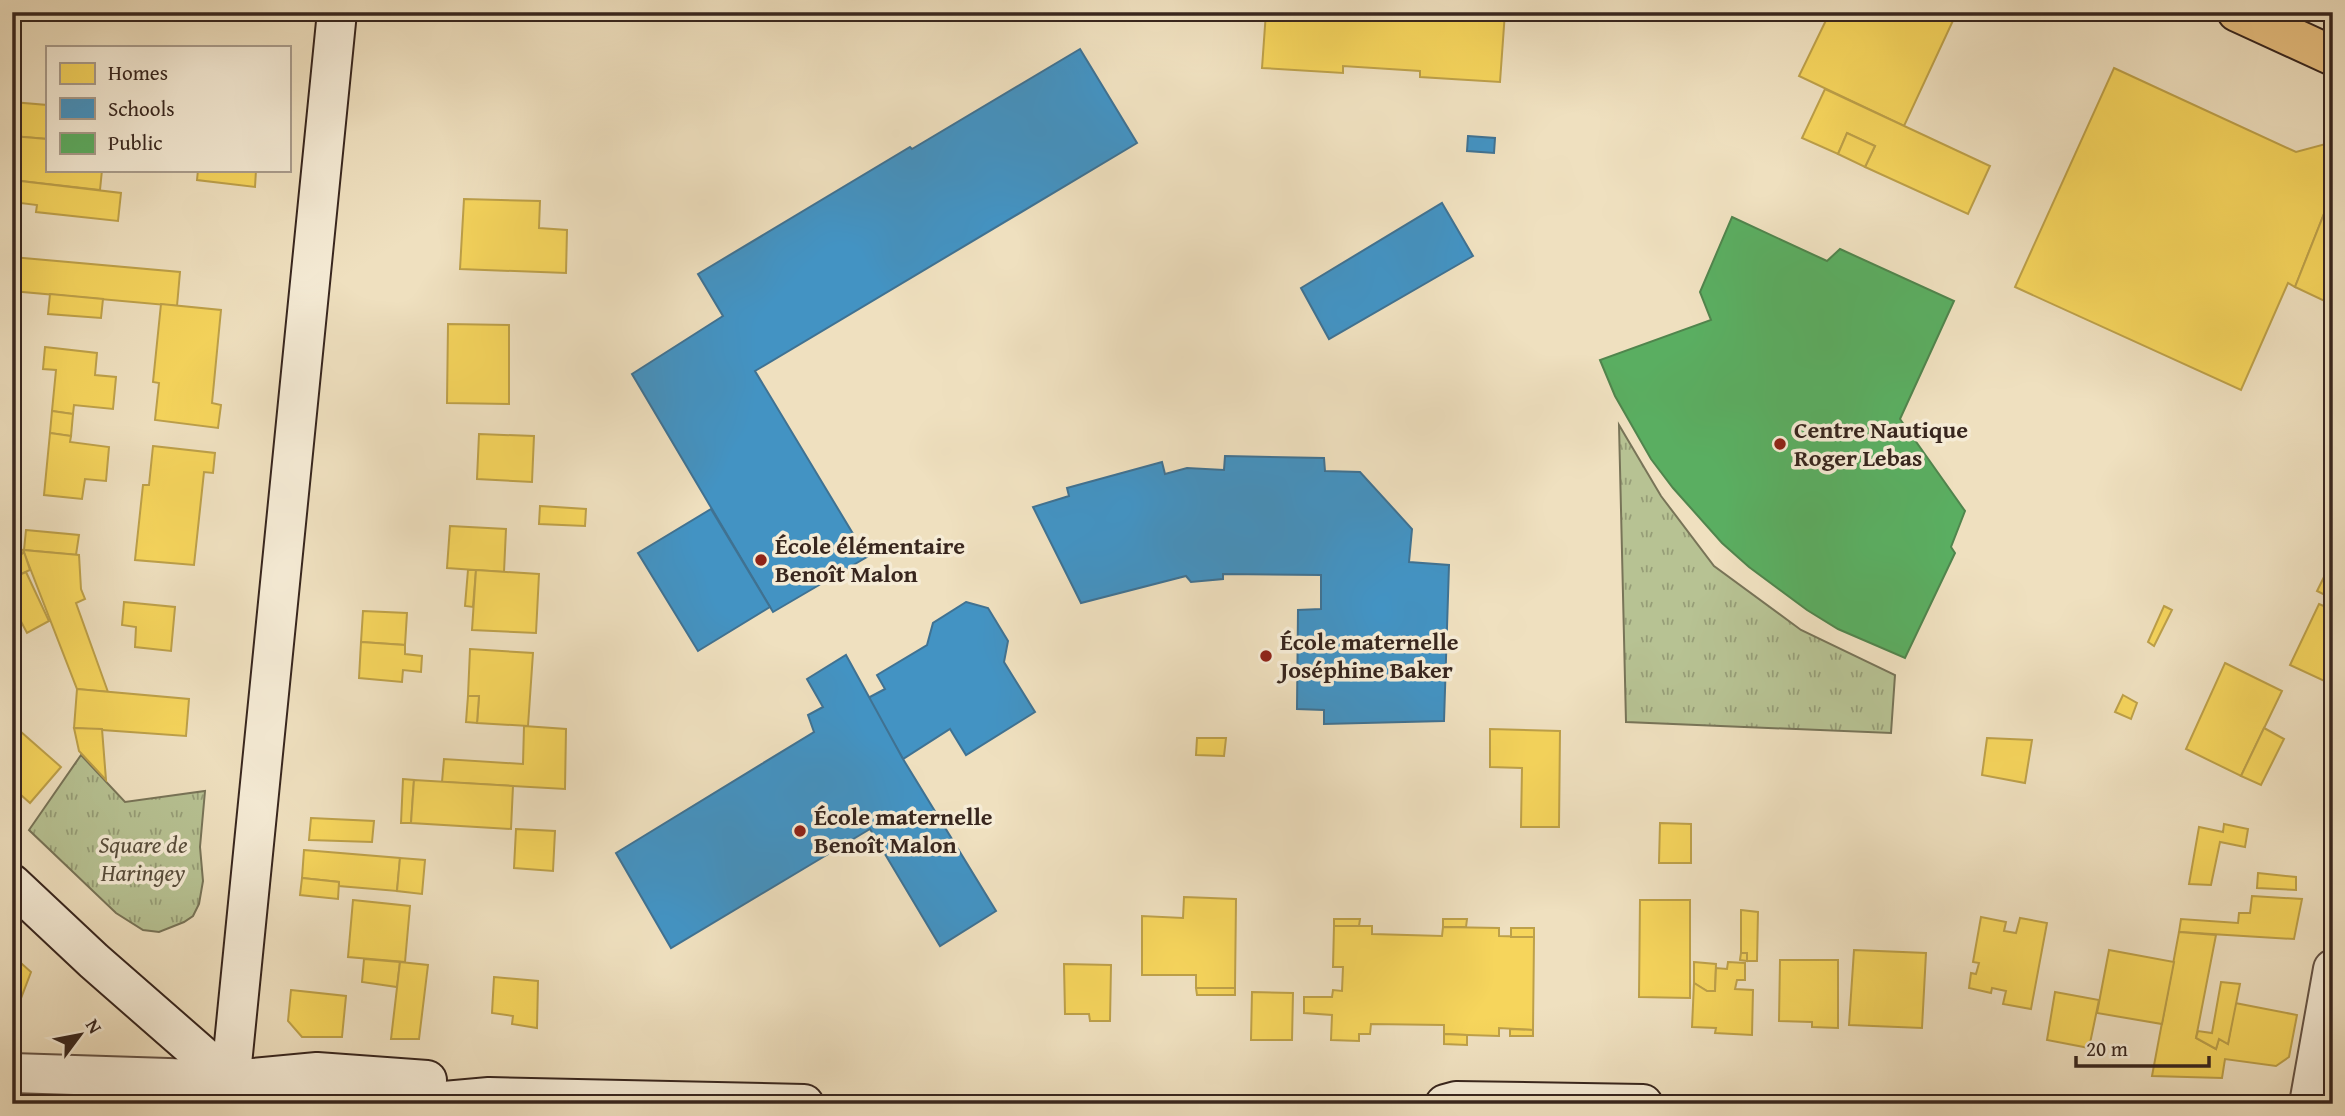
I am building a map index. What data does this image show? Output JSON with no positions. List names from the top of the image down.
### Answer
{
  "parks": ["Square de Haringey"],
  "places": [
    "Centre Nautique Roger Lebas",
    "École élémentaire Benoît Malon",
    "École maternelle Joséphine Baker",
    "École maternelle Benoît Malon"
  ],
  "legend": ["Homes", "Schools", "Public"],
  "scale_bar": "20 m",
  "north": "top right"
}
